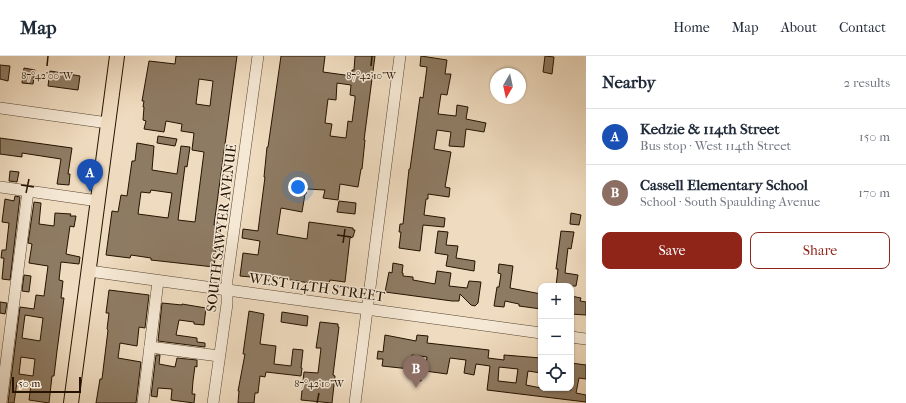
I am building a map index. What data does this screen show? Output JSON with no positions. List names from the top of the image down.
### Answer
{
  "streets": {
    "street": ["SOUTH SAWYER AVENUE", "WEST 114TH STREET"]
  },
  "crossings": [
    ["SOUTH SAWYER AVENUE", "WEST 114TH STREET"]
  ],
  "scale_bar": "50 m",
  "north": "bottom",
  "page": {
    "header": "Map",
    "nav": [
      "Home",
      "Map",
      "About",
      "Contact"
    ],
    "heading": ["Nearby", "2 results"],
    "list": [
      {
        "mark": "A",
        "name": "Kedzie & 114th Street",
        "note": "Bus stop · West 114th Street",
        "value": "150 m"
      },
      {
        "mark": "B",
        "name": "Cassell Elementary School",
        "note": "School · South Spaulding Avenue",
        "value": "170 m"
      }
    ],
    "pins": ["A", "B"],
    "buttons": ["Save", "Share"],
    "map_buttons": ["+", "−"],
    "scale": "50 m"
  },
  "coordinates": ["87°42'00\"W", "87°42'10\"W"]
}
